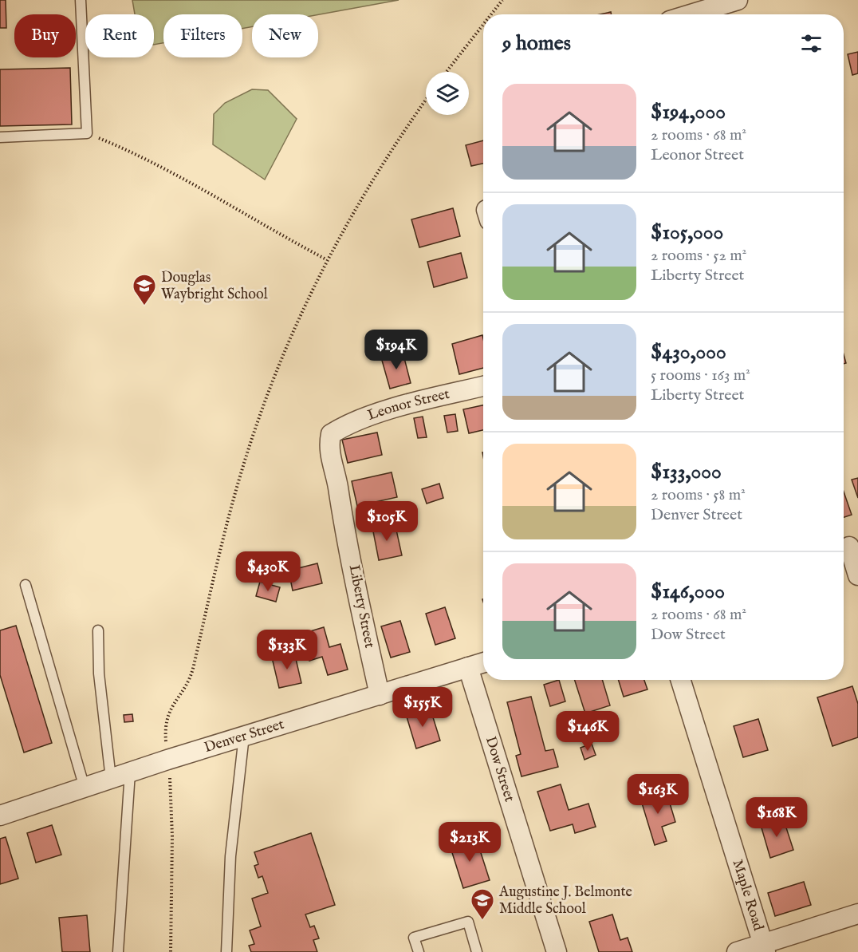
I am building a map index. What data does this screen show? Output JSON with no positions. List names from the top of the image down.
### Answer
{
  "streets": {
    "street": [
      "Leonor Street",
      "Liberty Street",
      "Denver Street",
      "Dow Street",
      "Maple Road"
    ]
  },
  "crossings": [
    ["Leonor Street", "Liberty Street"],
    ["Liberty Street", "Denver Street"],
    ["Denver Street", "Dow Street"]
  ],
  "places": {
    "school or university": ["Douglas Waybright School", "Augustine J. Belmonte Middle School"]
  },
  "page": {
    "chip": [
      "Buy",
      "Rent",
      "Filters",
      "New"
    ],
    "heading": "9 homes",
    "list": [
      {
        "name": "$194,000",
        "note": "2 rooms · 68 m² · Leonor Street"
      },
      {
        "name": "$105,000",
        "note": "2 rooms · 52 m² · Liberty Street"
      },
      {
        "name": "$430,000",
        "note": "5 rooms · 163 m² · Liberty Street"
      },
      {
        "name": "$133,000",
        "note": "2 rooms · 58 m² · Denver Street"
      },
      {
        "name": "$146,000",
        "note": "2 rooms · 68 m² · Dow Street"
      }
    ],
    "price": [
      "$194K",
      "$105K",
      "$430K",
      "$133K",
      "$155K",
      "$146K",
      "$163K",
      "$168K",
      "$213K"
    ]
  }
}
